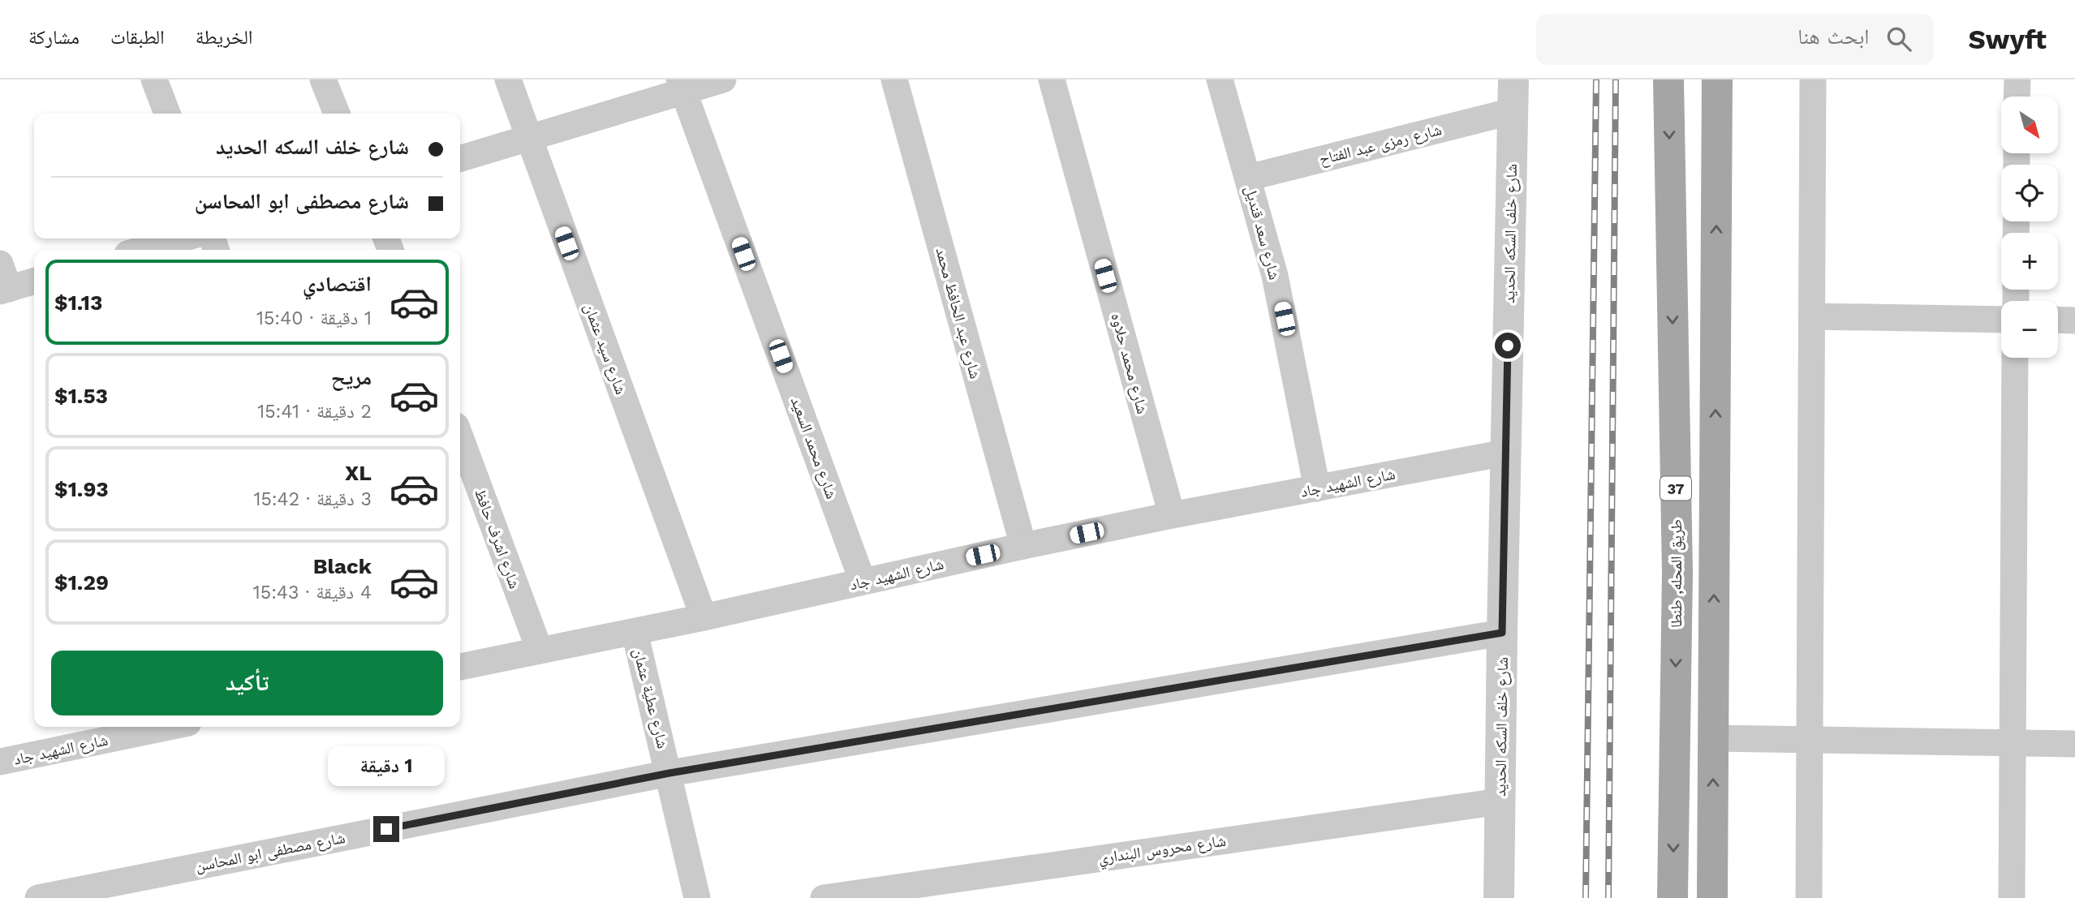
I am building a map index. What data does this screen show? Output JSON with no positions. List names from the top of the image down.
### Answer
{
  "streets": {
    "main road": ["37", "طريق المحله, طنطا"],
    "street": [
      "شارع رمزى عبد الفتاح",
      "شارع سعد قنديل",
      "شارع خلف السكه الحديد",
      "شارع عبد الحافظ محمد",
      "شارع سيد عثمان",
      "شارع محمد حلاوه",
      "شارع محمد السعيد",
      "شارع الشهيد جاد",
      "شارع اشرف حافظ",
      "شارع عطية عثمان",
      "شارع محروس البنداري",
      "شارع مصطفى ابو المحاسن"
    ]
  },
  "crossings": [
    ["شارع رمزى عبد الفتاح", "شارع سعد قنديل"],
    ["شارع رمزى عبد الفتاح", "شارع خلف السكه الحديد"],
    ["شارع سعد قنديل", "شارع الشهيد جاد"],
    ["شارع خلف السكه الحديد", "شارع الشهيد جاد"],
    ["شارع خلف السكه الحديد", "شارع محروس البنداري"],
    ["شارع خلف السكه الحديد", "شارع مصطفى ابو المحاسن"],
    ["شارع عبد الحافظ محمد", "شارع الشهيد جاد"],
    ["شارع سيد عثمان", "شارع الشهيد جاد"],
    ["شارع محمد حلاوه", "شارع الشهيد جاد"],
    ["شارع محمد السعيد", "شارع الشهيد جاد"],
    ["شارع الشهيد جاد", "شارع اشرف حافظ"],
    ["شارع الشهيد جاد", "شارع عطية عثمان"],
    ["شارع عطية عثمان", "شارع مصطفى ابو المحاسن"]
  ],
  "north": "bottom right",
  "page": {
    "header": "Swyft",
    "search": "ابحث هنا",
    "nav": ["الخريطة", "الطبقات", "مشاركة"],
    "map_buttons": ["+", "−"],
    "banner": ["شارع خلف السكه الحديد", "شارع مصطفى ابو المحاسن"],
    "list": [
      {
        "name": "اقتصادي",
        "note": "1 دقيقة · 15:40",
        "value": "$1.13"
      },
      {
        "name": "مريح",
        "note": "2 دقيقة · 15:41",
        "value": "$1.53"
      },
      {
        "name": "XL",
        "note": "3 دقيقة · 15:42",
        "value": "$1.93"
      },
      {
        "name": "Black",
        "note": "4 دقيقة · 15:43",
        "value": "$1.29"
      }
    ],
    "buttons": "تأكيد",
    "bubble": "1 دقيقة"
  }
}
